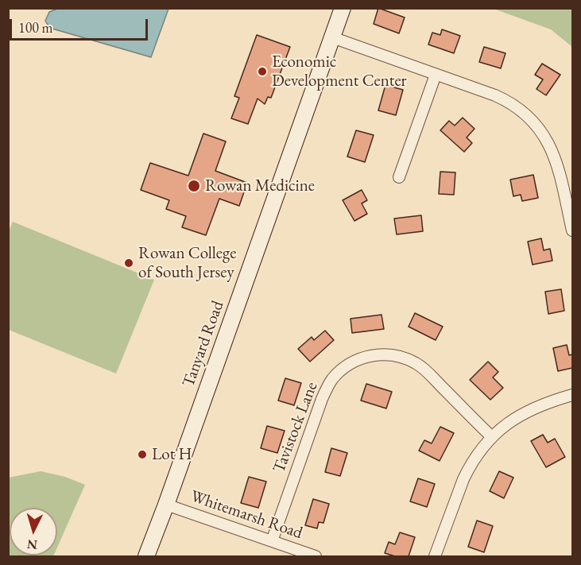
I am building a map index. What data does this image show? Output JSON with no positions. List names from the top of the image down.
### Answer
{
  "streets": {
    "street": ["Tanyard Road", "Tavistock Lane", "Whitemarsh Road"]
  },
  "crossings": [
    ["Tanyard Road", "Whitemarsh Road"],
    ["Tavistock Lane", "Whitemarsh Road"]
  ],
  "places": [
    "Economic Development Center",
    "Rowan Medicine",
    "Rowan College of South Jersey",
    "Lot H"
  ],
  "scale_bar": "100 m",
  "north": "bottom"
}
